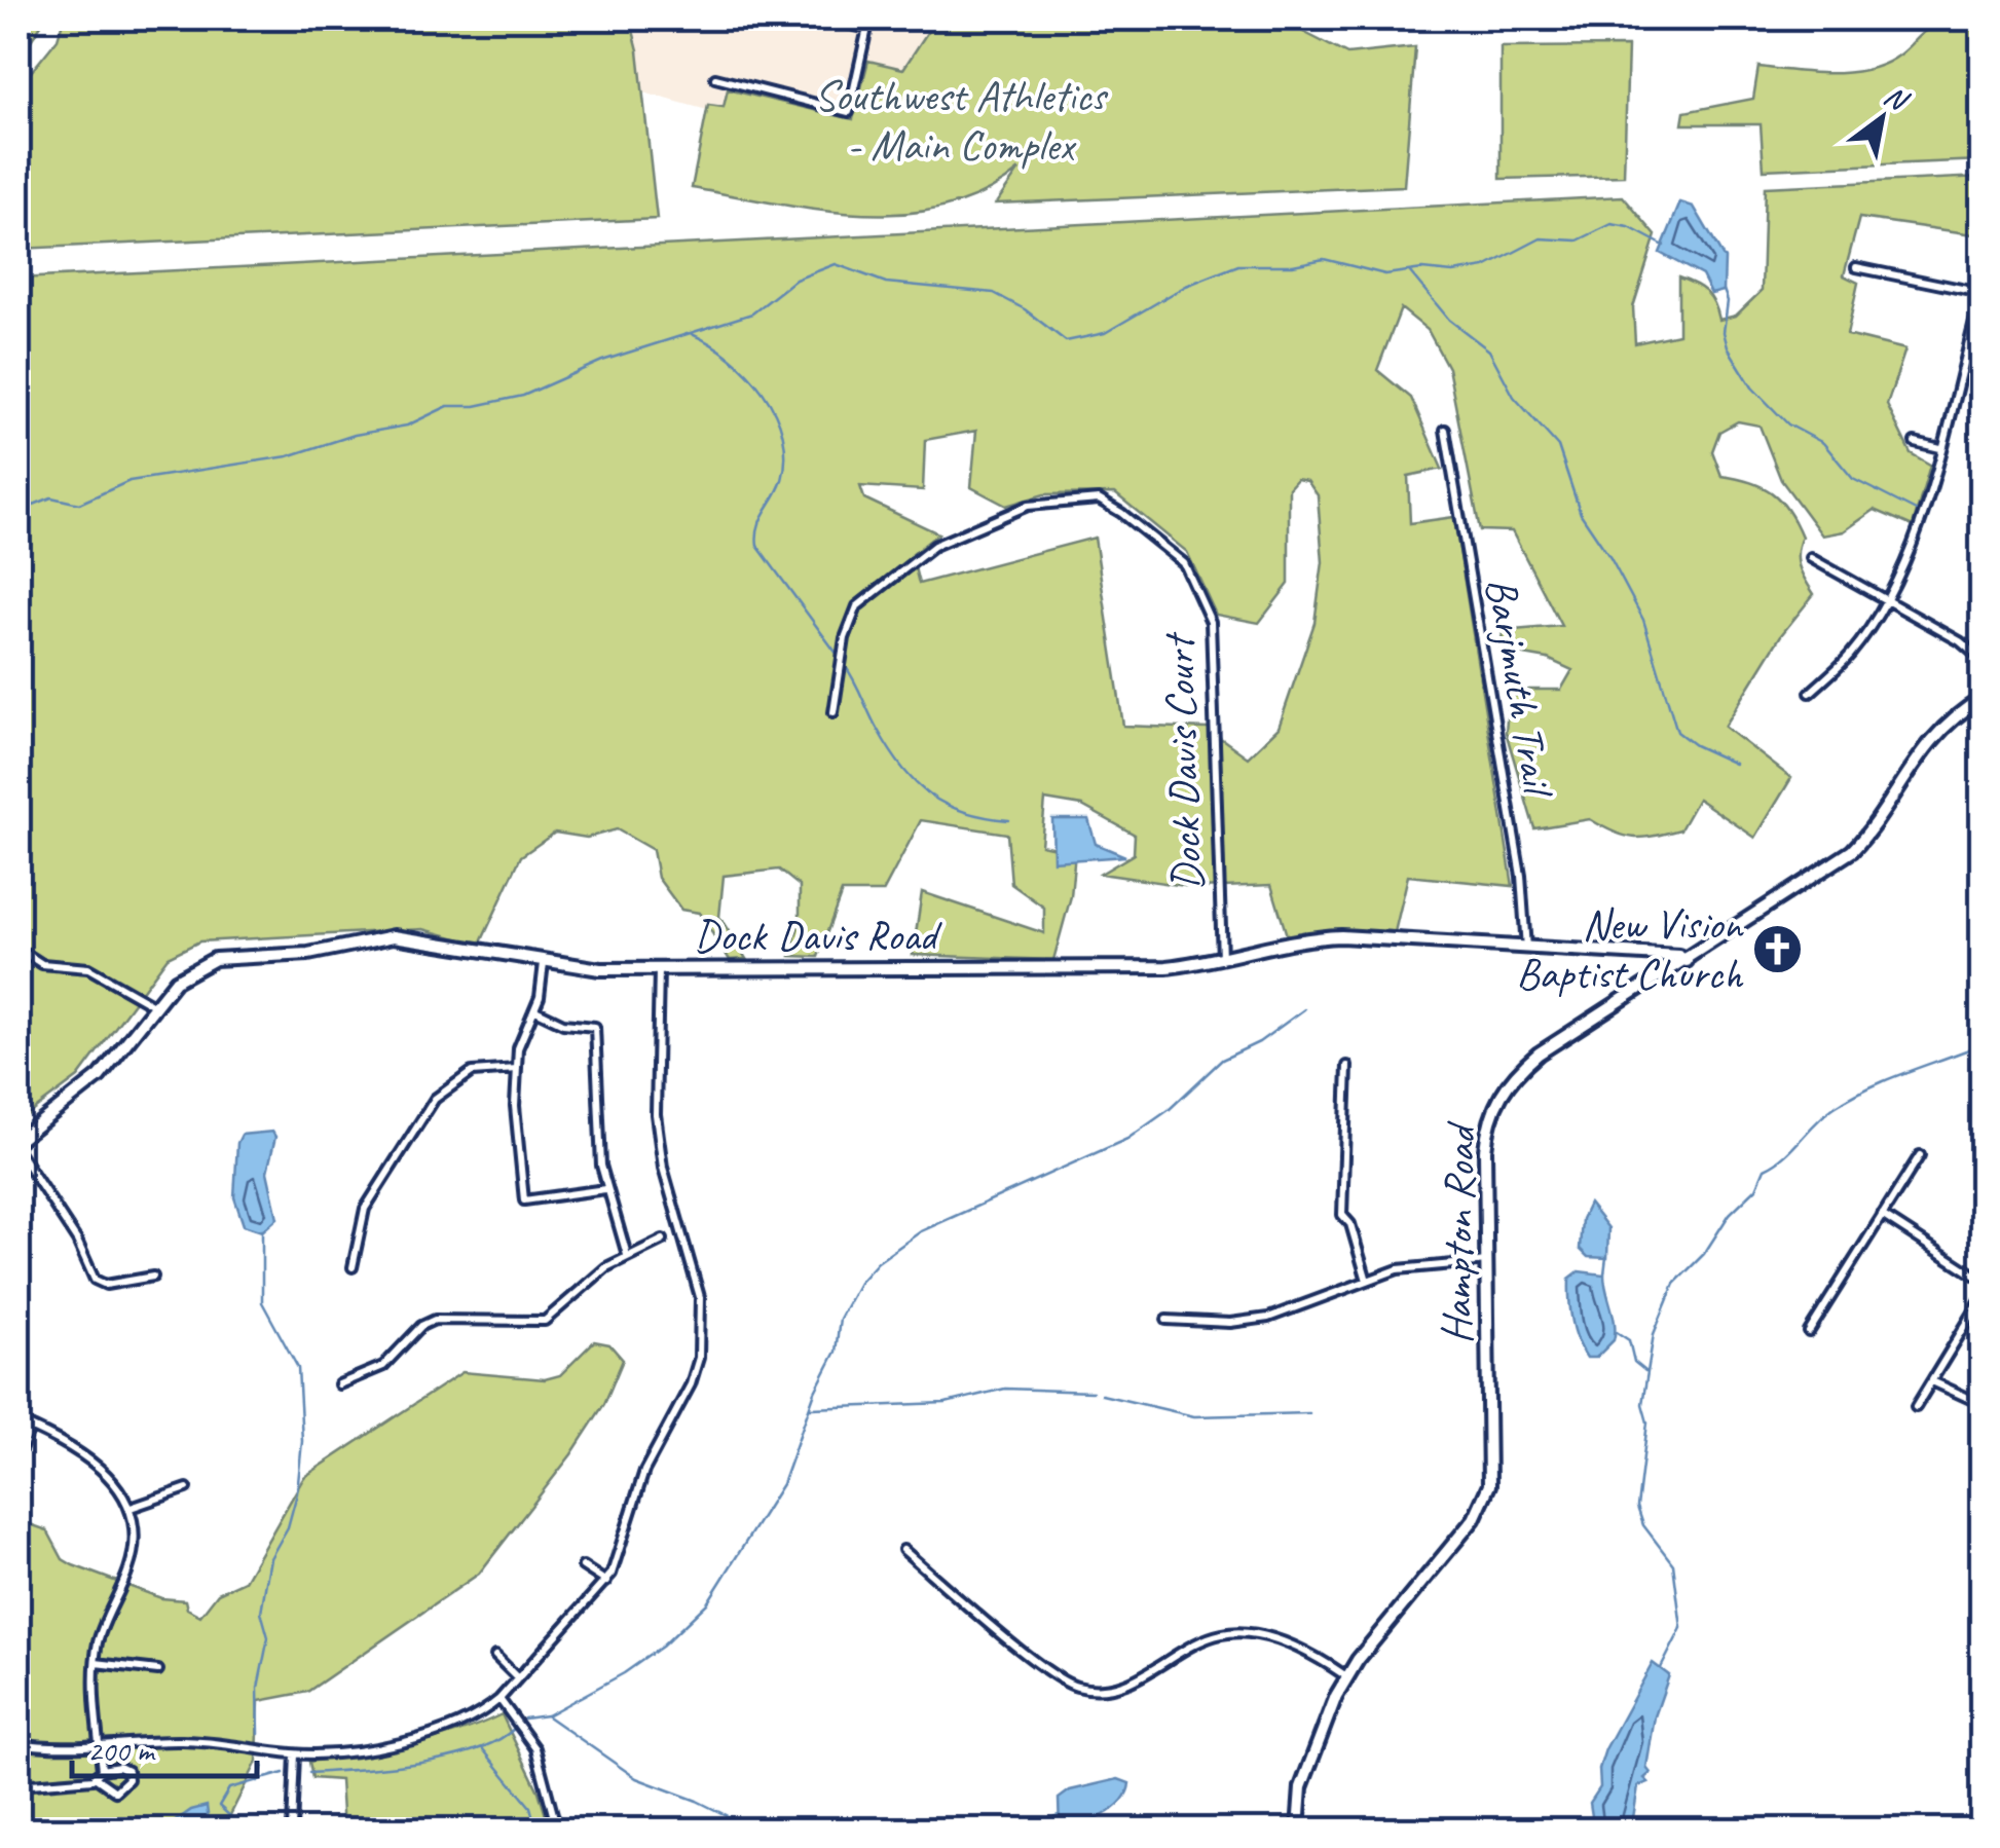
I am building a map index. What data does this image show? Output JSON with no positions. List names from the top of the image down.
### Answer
{
  "streets": {
    "street": [
      "Barjmuth Trail",
      "Dock Davis Court",
      "Dock Davis Road",
      "Hampton Road"
    ]
  },
  "crossings": [
    ["Barjmuth Trail", "Dock Davis Road"],
    ["Dock Davis Court", "Dock Davis Road"],
    ["Dock Davis Road", "Hampton Road"]
  ],
  "parks": ["Southwest Athletics - Main Complex"],
  "places": {
    "church": ["New Vision Baptist Church"]
  },
  "scale_bar": "200 m",
  "north": "top right"
}
